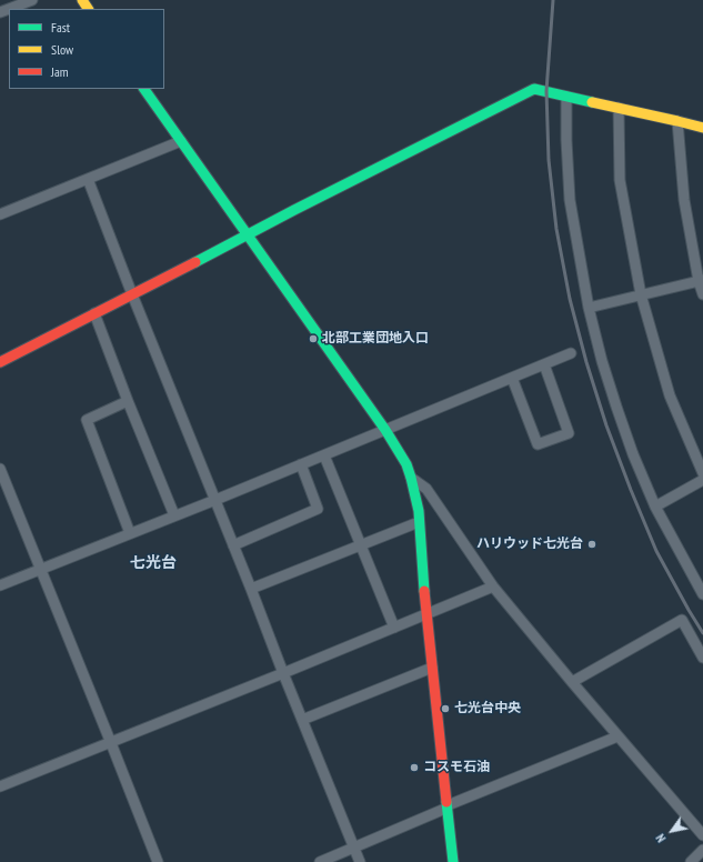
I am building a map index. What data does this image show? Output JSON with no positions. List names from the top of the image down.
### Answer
{
  "districts": ["七光台"],
  "places": [
    "北部工業団地入口",
    "ハリウッド七光台",
    "七光台中央",
    "コスモ石油"
  ],
  "legend": ["Fast", "Slow", "Jam"],
  "north": "bottom left"
}
